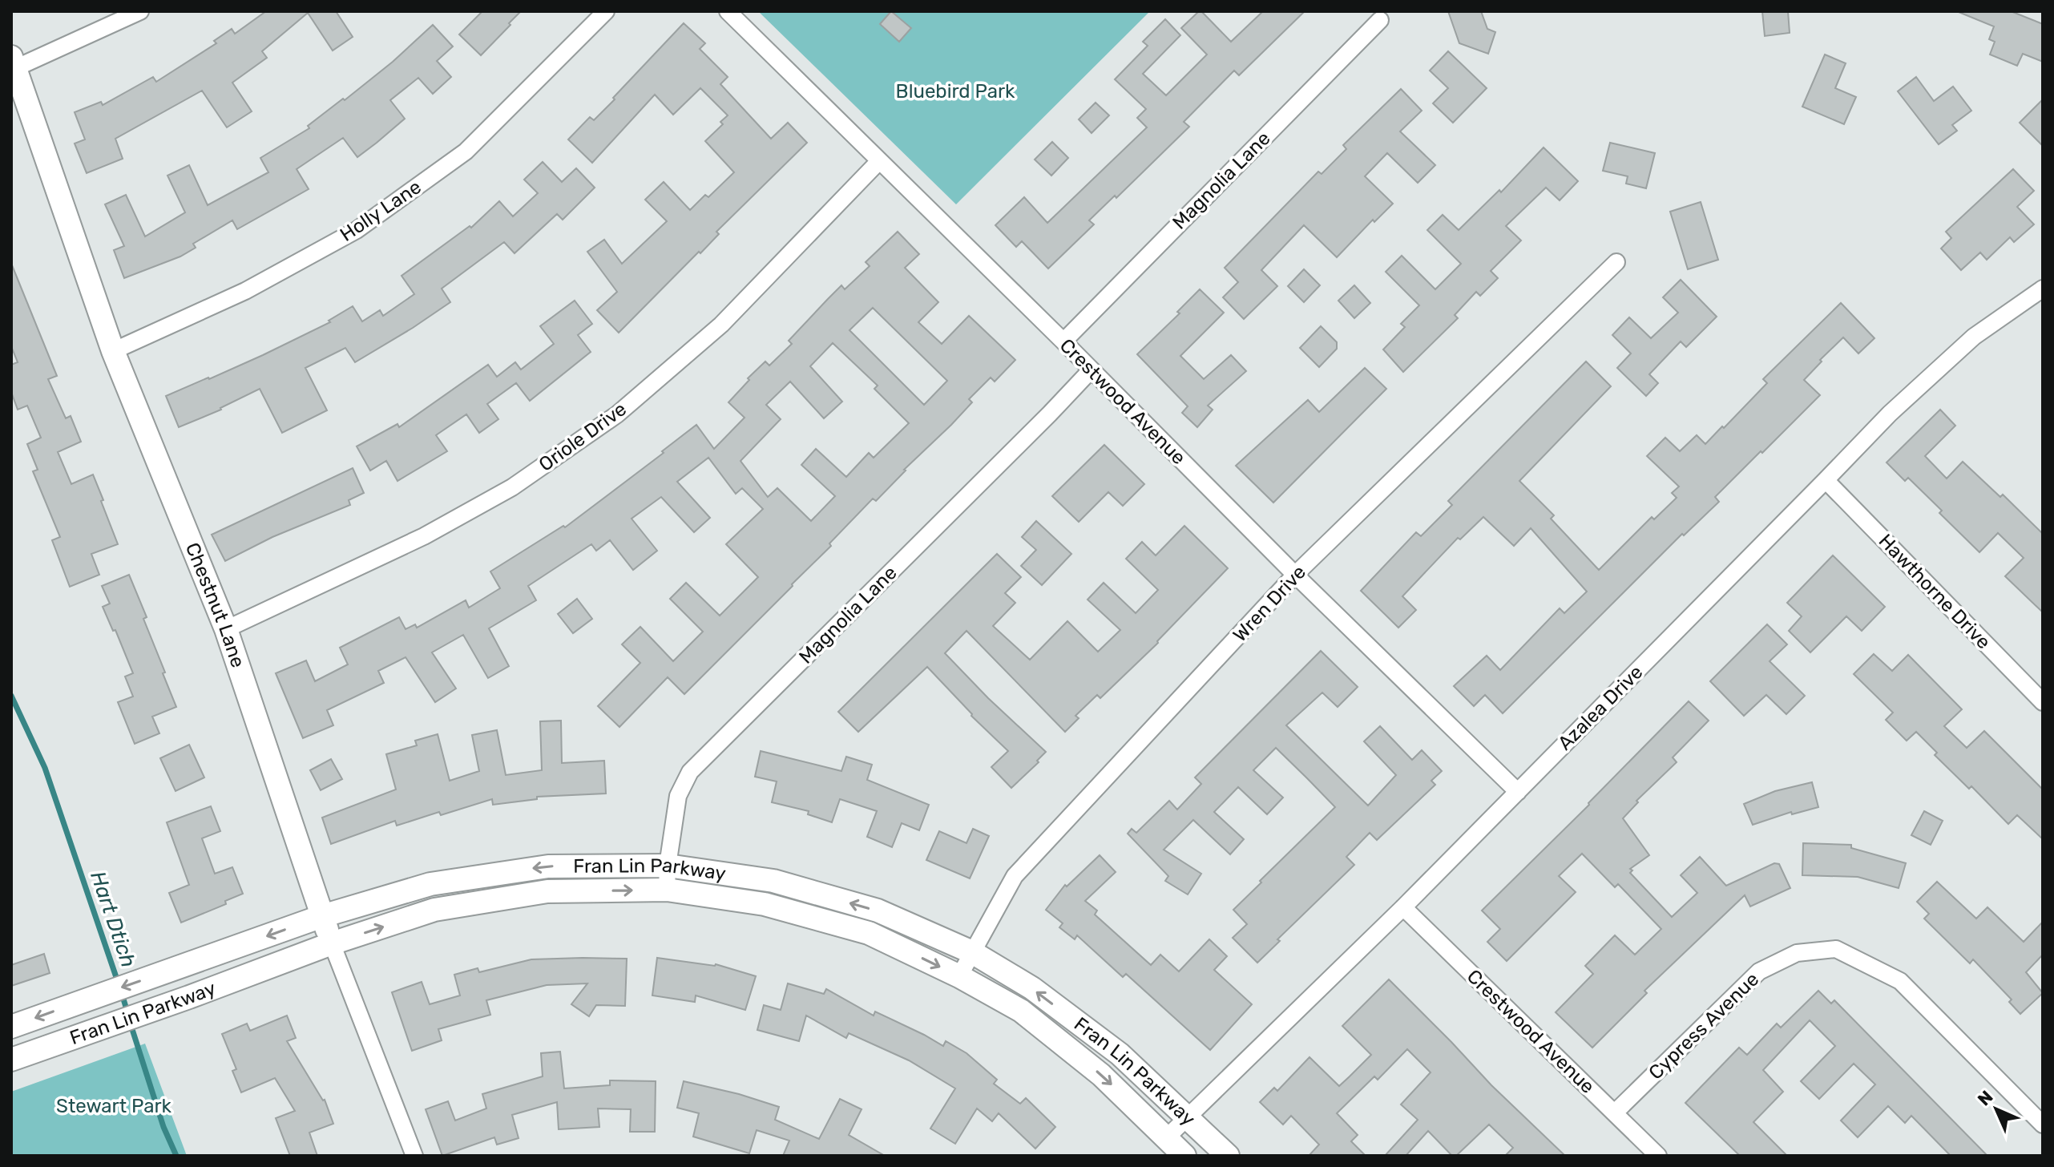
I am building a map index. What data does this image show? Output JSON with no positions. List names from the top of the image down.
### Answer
{
  "streets": {
    "street": [
      "Magnolia Lane",
      "Holly Lane",
      "Crestwood Avenue",
      "Oriole Drive",
      "Hawthorne Drive",
      "Wren Drive",
      "Chestnut Lane",
      "Azalea Drive",
      "Fran Lin Parkway",
      "Cypress Avenue"
    ]
  },
  "crossings": [
    ["Magnolia Lane", "Crestwood Avenue"],
    ["Magnolia Lane", "Fran Lin Parkway"],
    ["Holly Lane", "Chestnut Lane"],
    ["Crestwood Avenue", "Oriole Drive"],
    ["Crestwood Avenue", "Wren Drive"],
    ["Crestwood Avenue", "Azalea Drive"],
    ["Crestwood Avenue", "Cypress Avenue"],
    ["Oriole Drive", "Chestnut Lane"],
    ["Hawthorne Drive", "Azalea Drive"],
    ["Wren Drive", "Fran Lin Parkway"],
    ["Chestnut Lane", "Fran Lin Parkway"],
    ["Azalea Drive", "Fran Lin Parkway"]
  ],
  "water": ["Hart Dtich"],
  "parks": ["Bluebird Park", "Stewart Park"],
  "north": "top left"
}
